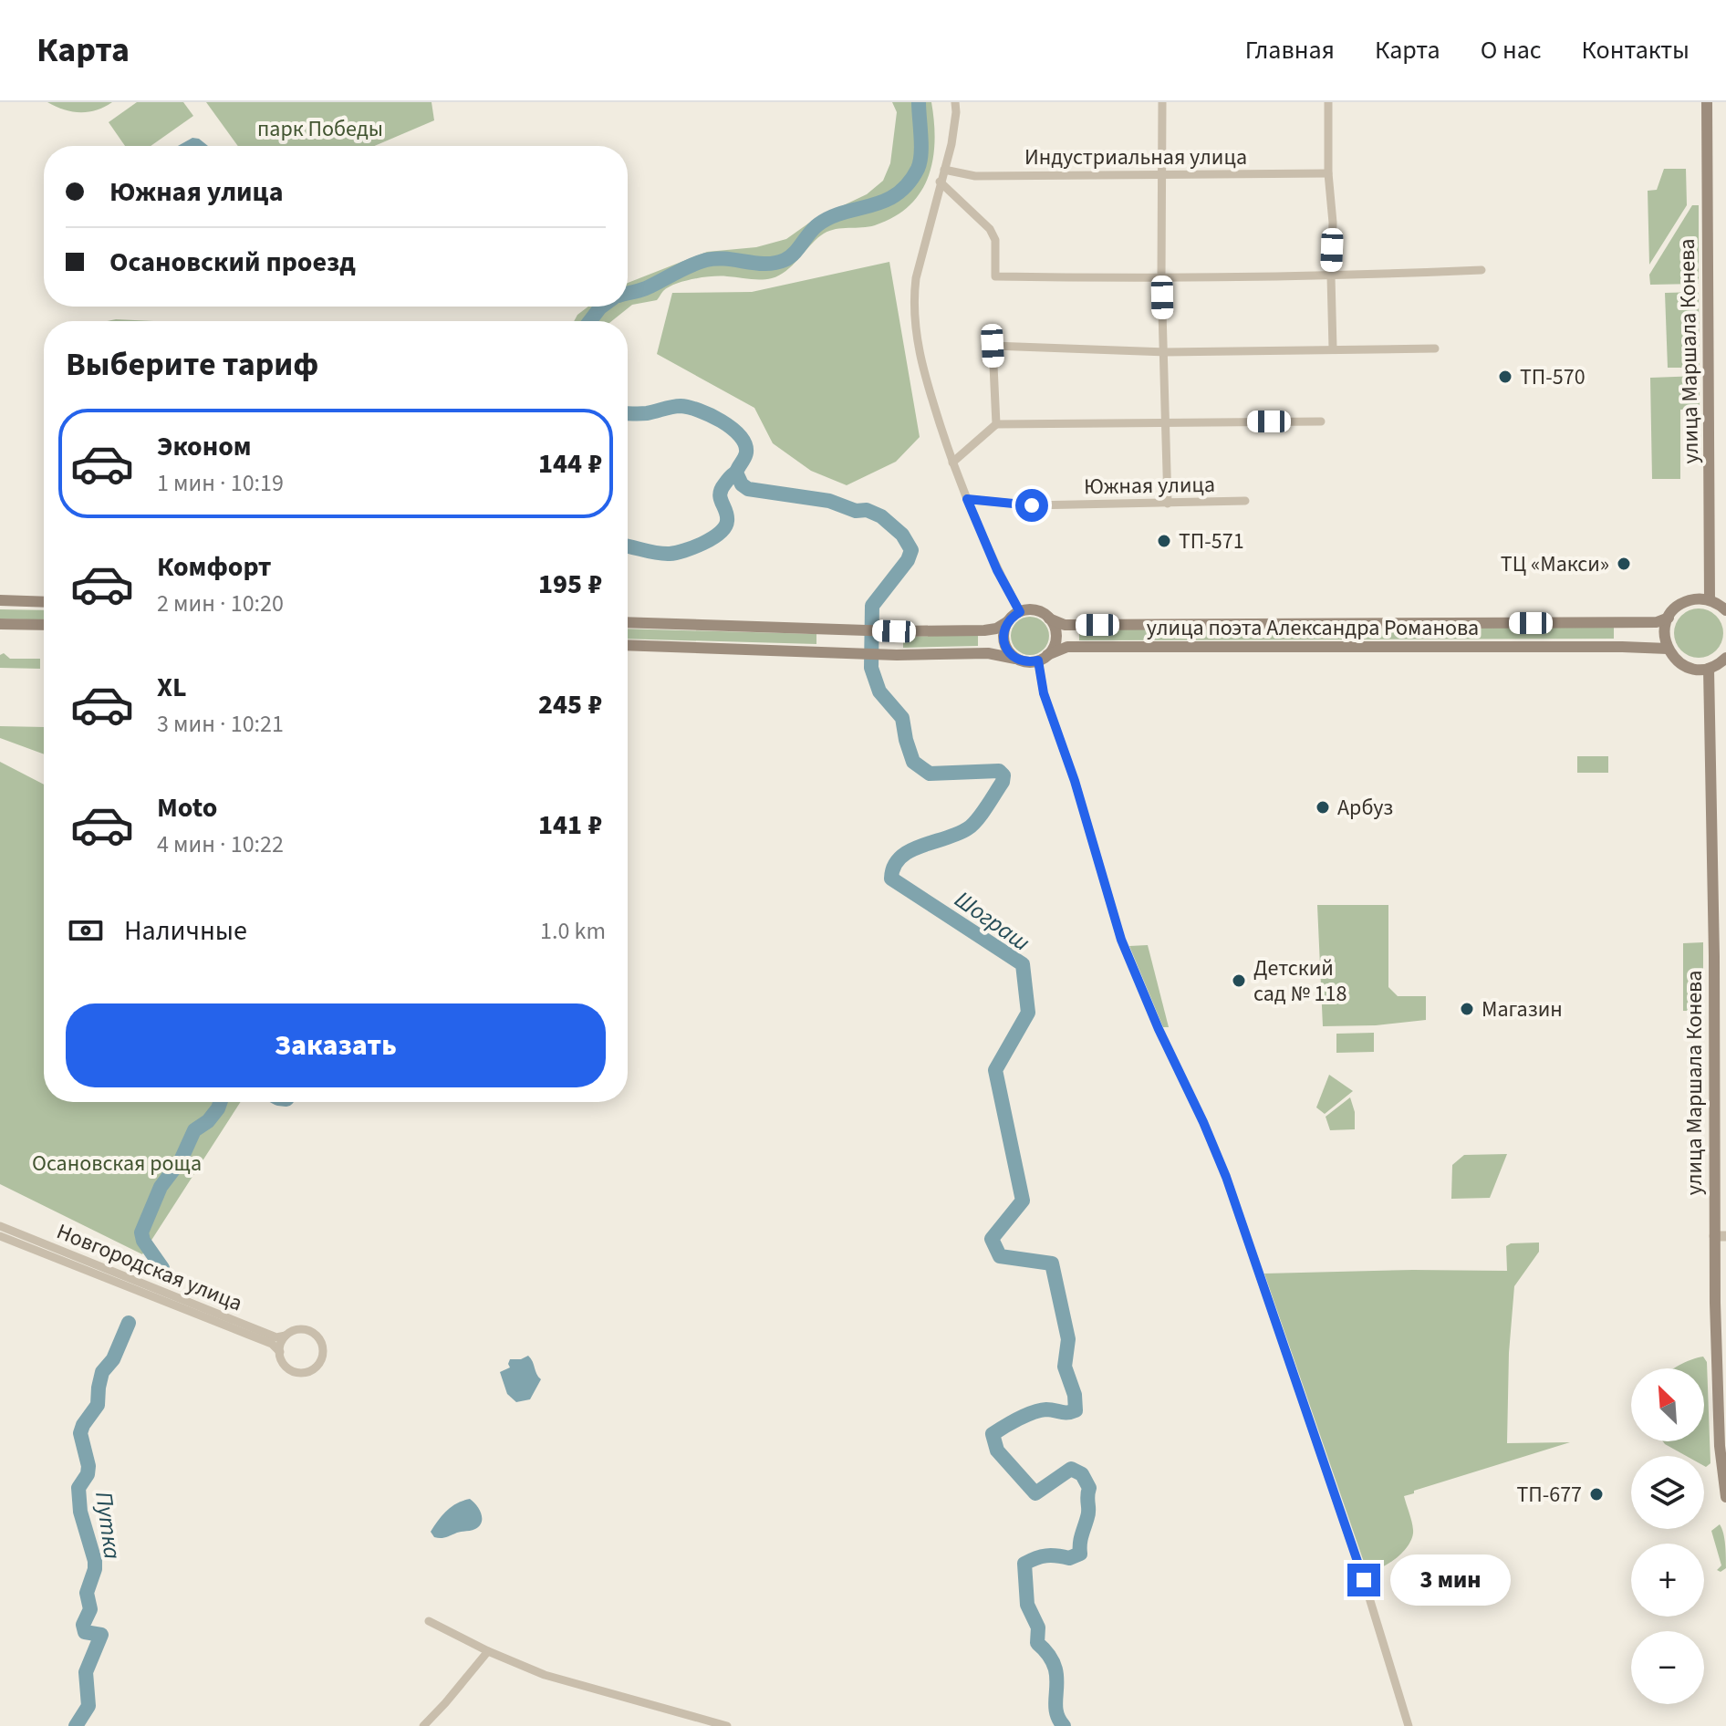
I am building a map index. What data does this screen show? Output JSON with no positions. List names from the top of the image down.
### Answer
{
  "streets": {
    "main road": ["улица Маршала Конева", "улица поэта Александра Романова"],
    "street": ["Индустриальная улица", "Южная улица", "Новгородская улица"]
  },
  "water": ["Шограш", "Путка"],
  "parks": ["парк Победы", "Осановская роща"],
  "places": [
    "ТП-570",
    "ТП-571",
    "ТЦ «Макси»",
    "Арбуз",
    "Детский сад № 118",
    "Магазин",
    "ТП-677"
  ],
  "north": "top left",
  "page": {
    "header": "Карта",
    "nav": [
      "Главная",
      "Карта",
      "О нас",
      "Контакты"
    ],
    "banner": ["Южная улица", "Осановский проезд"],
    "heading": "Выберите тариф",
    "list": [
      {
        "name": "Эконом",
        "note": "1 мин · 10:19",
        "value": "144 ₽"
      },
      {
        "name": "Комфорт",
        "note": "2 мин · 10:20",
        "value": "195 ₽"
      },
      {
        "name": "XL",
        "note": "3 мин · 10:21",
        "value": "245 ₽"
      },
      {
        "name": "Moto",
        "note": "4 мин · 10:22",
        "value": "141 ₽"
      }
    ],
    "pay": ["Наличные", "1.0 km"],
    "buttons": "Заказать",
    "map_buttons": ["+", "−"],
    "bubble": "3 мин"
  }
}
